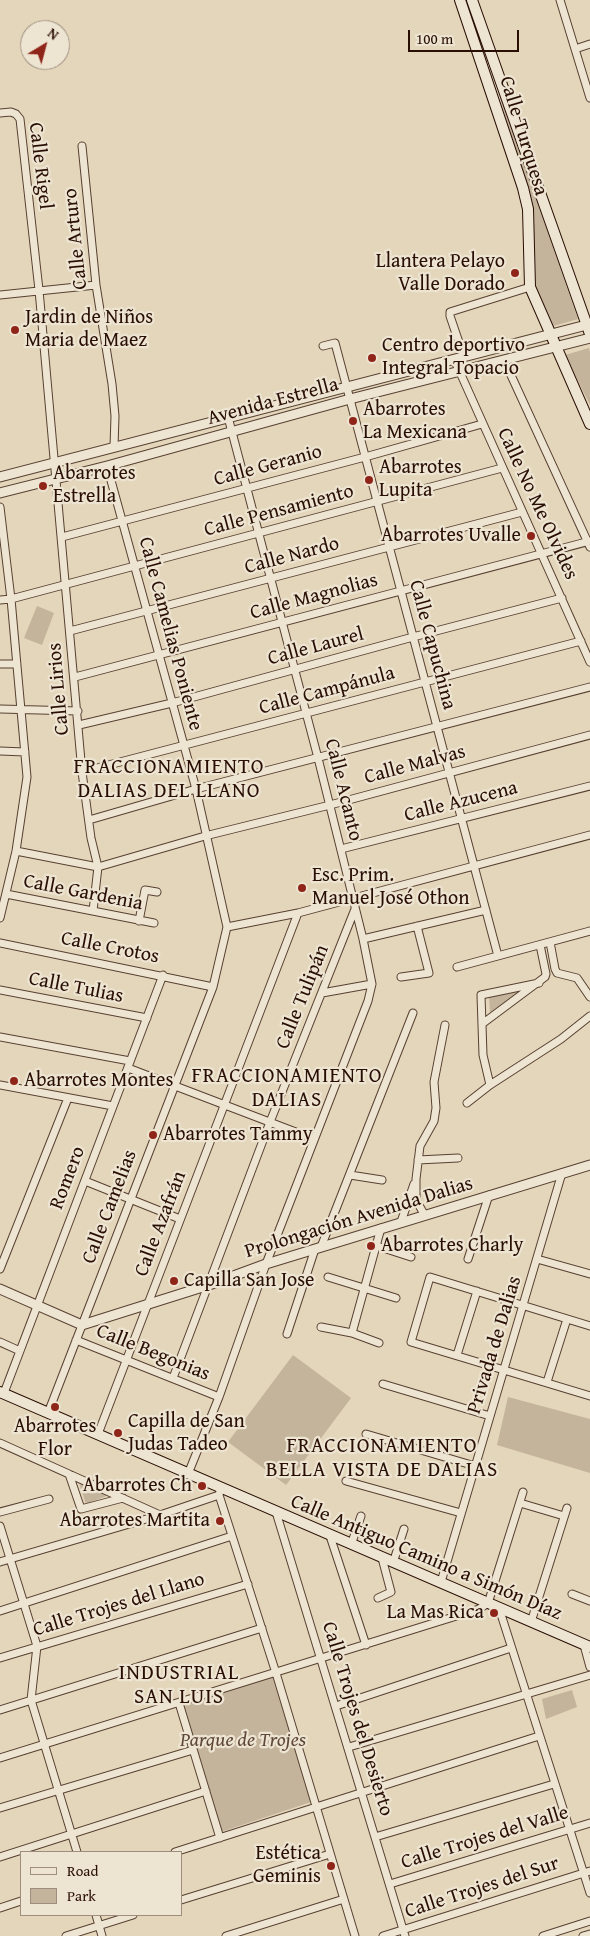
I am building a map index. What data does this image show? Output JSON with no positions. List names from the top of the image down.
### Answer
{
  "streets": {
    "main road": ["Calle Turquesa", "Calle Antiguo Camino a Simón Díaz"],
    "street": [
      "Calle Rigel",
      "Calle Arturo",
      "Avenida Estrella",
      "Calle Geranio",
      "Calle No Me Olvides",
      "Calle Pensamiento",
      "Calle Nardo",
      "Calle Magnolias",
      "Calle Camelias Poniente",
      "Calle Capuchina",
      "Calle Laurel",
      "Calle Lirios",
      "Calle Campánula",
      "Calle Malvas",
      "Calle Acanto",
      "Calle Azucena",
      "Calle Gardenia",
      "Calle Crotos",
      "Calle Tulias",
      "Calle Tulipán",
      "Romero",
      "Calle Camelias",
      "Prolongación Avenida Dalias",
      "Calle Azafrán",
      "Privada de Dalias",
      "Calle Begonias",
      "Calle Trojes del Llano",
      "Calle Trojes del Desierto",
      "Calle Trojes del Valle",
      "Calle Trojes del Sur"
    ]
  },
  "crossings": [
    ["Calle Turquesa", "Avenida Estrella"],
    ["Calle Rigel", "Avenida Estrella"],
    ["Calle Rigel", "Calle Lirios"],
    ["Calle Arturo", "Avenida Estrella"],
    ["Avenida Estrella", "Calle No Me Olvides"],
    ["Avenida Estrella", "Calle Camelias Poniente"],
    ["Avenida Estrella", "Calle Capuchina"],
    ["Avenida Estrella", "Calle Lirios"],
    ["Avenida Estrella", "Calle Acanto"],
    ["Calle Geranio", "Calle No Me Olvides"],
    ["Calle Geranio", "Calle Camelias Poniente"],
    ["Calle Geranio", "Calle Capuchina"],
    ["Calle Geranio", "Calle Lirios"],
    ["Calle Geranio", "Calle Acanto"],
    ["Calle No Me Olvides", "Calle Pensamiento"],
    ["Calle No Me Olvides", "Calle Nardo"],
    ["Calle No Me Olvides", "Calle Magnolias"],
    ["Calle No Me Olvides", "Calle Laurel"],
    ["Calle No Me Olvides", "Calle Campánula"],
    ["Calle Pensamiento", "Calle Camelias Poniente"],
    ["Calle Pensamiento", "Calle Capuchina"],
    ["Calle Pensamiento", "Calle Lirios"],
    ["Calle Pensamiento", "Calle Acanto"],
    ["Calle Nardo", "Calle Camelias Poniente"],
    ["Calle Nardo", "Calle Capuchina"],
    ["Calle Nardo", "Calle Lirios"],
    ["Calle Nardo", "Calle Acanto"],
    ["Calle Magnolias", "Calle Camelias Poniente"],
    ["Calle Magnolias", "Calle Capuchina"],
    ["Calle Magnolias", "Calle Lirios"],
    ["Calle Magnolias", "Calle Acanto"],
    ["Calle Camelias Poniente", "Calle Laurel"],
    ["Calle Camelias Poniente", "Calle Campánula"],
    ["Calle Camelias Poniente", "Calle Malvas"],
    ["Calle Camelias Poniente", "Calle Camelias"],
    ["Calle Capuchina", "Calle Laurel"],
    ["Calle Capuchina", "Calle Campánula"],
    ["Calle Capuchina", "Calle Malvas"],
    ["Calle Capuchina", "Calle Azucena"],
    ["Calle Laurel", "Calle Lirios"],
    ["Calle Laurel", "Calle Acanto"],
    ["Calle Lirios", "Calle Campánula"],
    ["Calle Lirios", "Calle Malvas"],
    ["Calle Lirios", "Calle Gardenia"],
    ["Calle Campánula", "Calle Acanto"],
    ["Calle Malvas", "Calle Acanto"],
    ["Calle Acanto", "Calle Azucena"],
    ["Calle Acanto", "Calle Tulipán"],
    ["Calle Acanto", "Prolongación Avenida Dalias"],
    ["Calle Acanto", "Calle Begonias"],
    ["Calle Acanto", "Calle Antiguo Camino a Simón Díaz"],
    ["Calle Crotos", "Romero"],
    ["Calle Crotos", "Calle Camelias"],
    ["Calle Tulias", "Romero"],
    ["Calle Tulipán", "Prolongación Avenida Dalias"],
    ["Calle Tulipán", "Calle Begonias"],
    ["Romero", "Calle Antiguo Camino a Simón Díaz"],
    ["Calle Camelias", "Prolongación Avenida Dalias"],
    ["Calle Camelias", "Calle Begonias"],
    ["Calle Camelias", "Calle Antiguo Camino a Simón Díaz"],
    ["Prolongación Avenida Dalias", "Calle Azafrán"],
    ["Prolongación Avenida Dalias", "Privada de Dalias"],
    ["Calle Azafrán", "Calle Begonias"],
    ["Calle Azafrán", "Calle Antiguo Camino a Simón Díaz"],
    ["Privada de Dalias", "Calle Antiguo Camino a Simón Díaz"],
    ["Calle Antiguo Camino a Simón Díaz", "Calle Trojes del Desierto"],
    ["Calle Trojes del Desierto", "Calle Trojes del Valle"],
    ["Calle Trojes del Desierto", "Calle Trojes del Sur"]
  ],
  "districts": [
    "FRACCIONAMIENTO DALIAS DEL LLANO",
    "FRACCIONAMIENTO DALIAS",
    "FRACCIONAMIENTO BELLA VISTA DE DALIAS",
    "INDUSTRIAL SAN LUIS"
  ],
  "parks": ["Parque de Trojes"],
  "places": [
    "Llantera Pelayo Valle Dorado",
    "Jardin de Niños Maria de Maez",
    "Centro deportivo Integral Topacio",
    "Abarrotes La Mexicana",
    "Abarrotes Lupita",
    "Abarrotes Estrella",
    "Abarrotes Uvalle",
    "Esc. Prim. Manuel José Othon",
    "Abarrotes Montes",
    "Abarrotes Tammy",
    "Abarrotes Charly",
    "Capilla San Jose",
    "Abarrotes Flor",
    "Capilla de San Judas Tadeo",
    "Abarrotes Ch",
    "Abarrotes Martita",
    "La Mas Rica",
    "Estética Geminis"
  ],
  "legend": ["Road", "Park"],
  "scale_bar": "100 m",
  "north": "top right"
}
